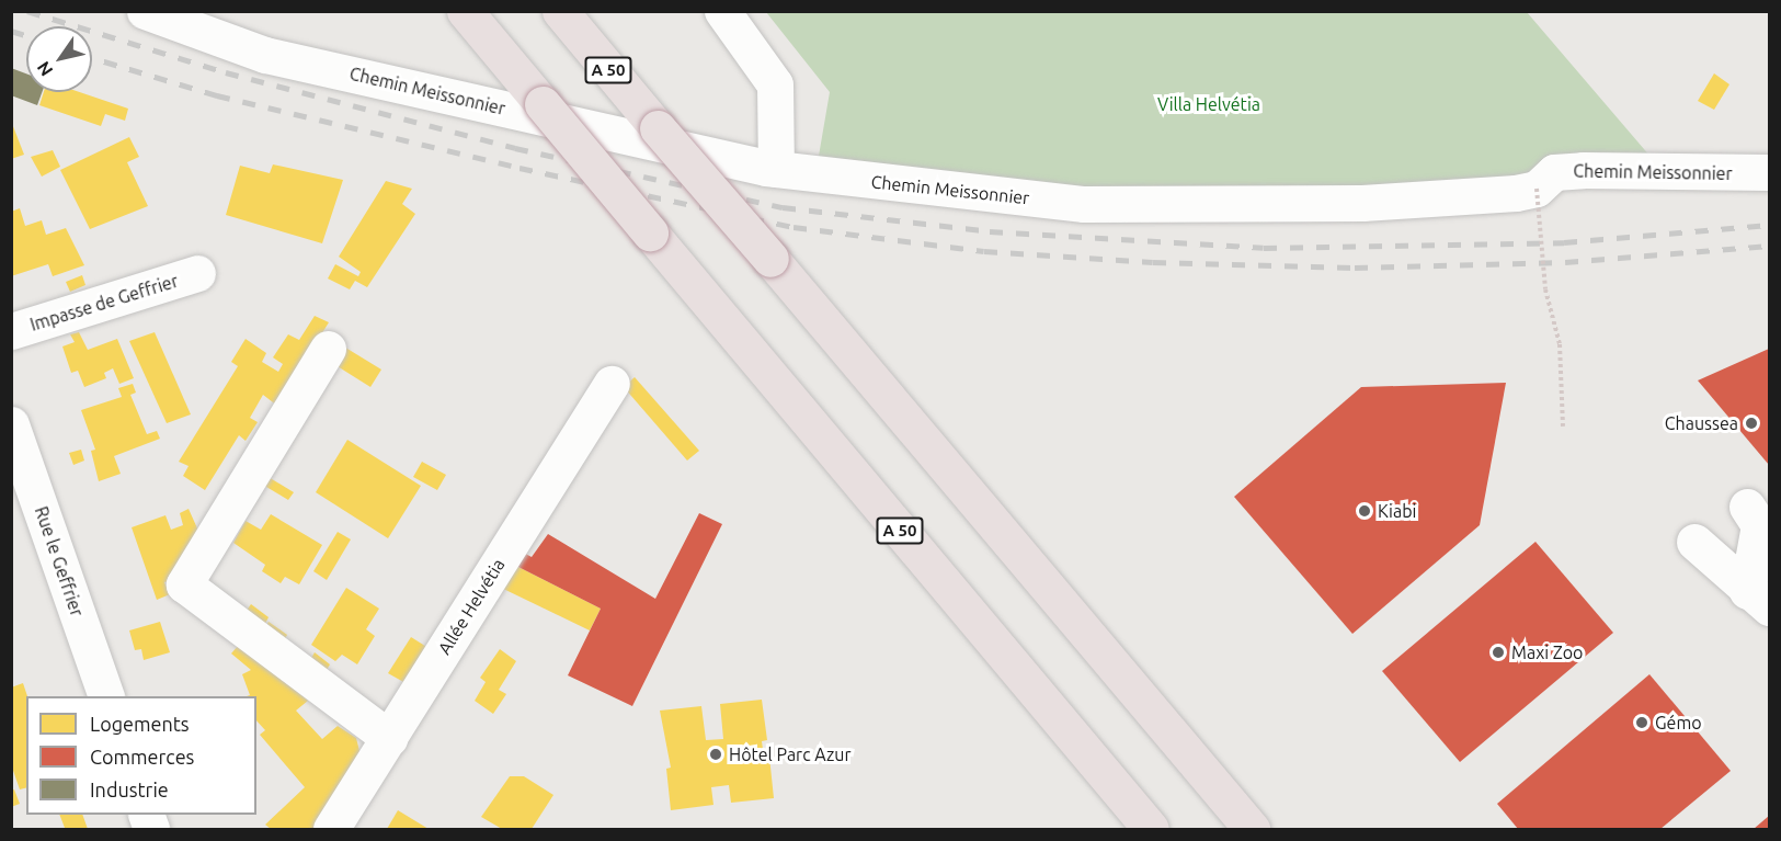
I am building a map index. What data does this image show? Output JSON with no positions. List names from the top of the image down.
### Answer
{
  "streets": {
    "highway": ["A 50"],
    "street": [
      "Chemin Meissonnier",
      "Impasse de Geffrier",
      "Rue le Geffrier",
      "Allée Helvétia"
    ]
  },
  "parks": ["Villa Helvétia"],
  "places": [
    "Chaussea",
    "Kiabi",
    "Maxi Zoo",
    "Gémo",
    "Hôtel Parc Azur"
  ],
  "legend": ["Logements", "Commerces", "Industrie"],
  "north": "bottom left"
}
